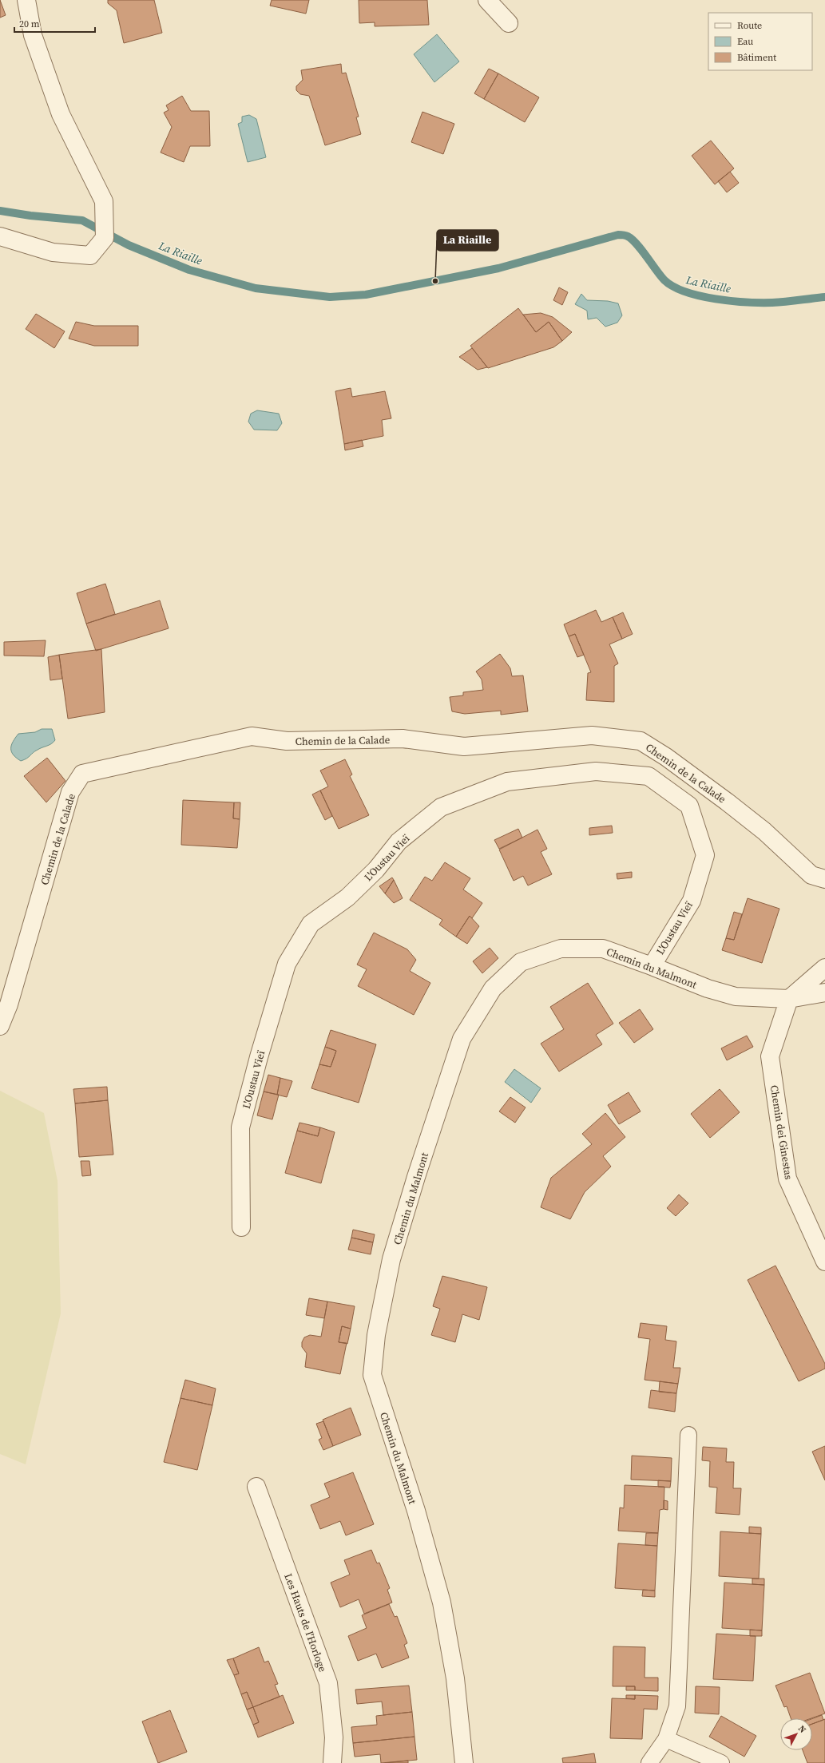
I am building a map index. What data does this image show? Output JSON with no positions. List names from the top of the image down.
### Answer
{
  "streets": {
    "street": [
      "Chemin de la Calade",
      "L'Oustau Vieï",
      "Chemin du Malmont",
      "Chemin dei Ginestas",
      "Les Hauts de l'Horloge"
    ]
  },
  "crossings": [
    ["L'Oustau Vieï", "Chemin du Malmont"],
    ["Chemin du Malmont", "Chemin dei Ginestas"]
  ],
  "water": ["La Riaille"],
  "places": ["La Riaille"],
  "legend": ["Route", "Eau", "Bâtiment"],
  "scale_bar": "20 m",
  "north": "top right"
}
